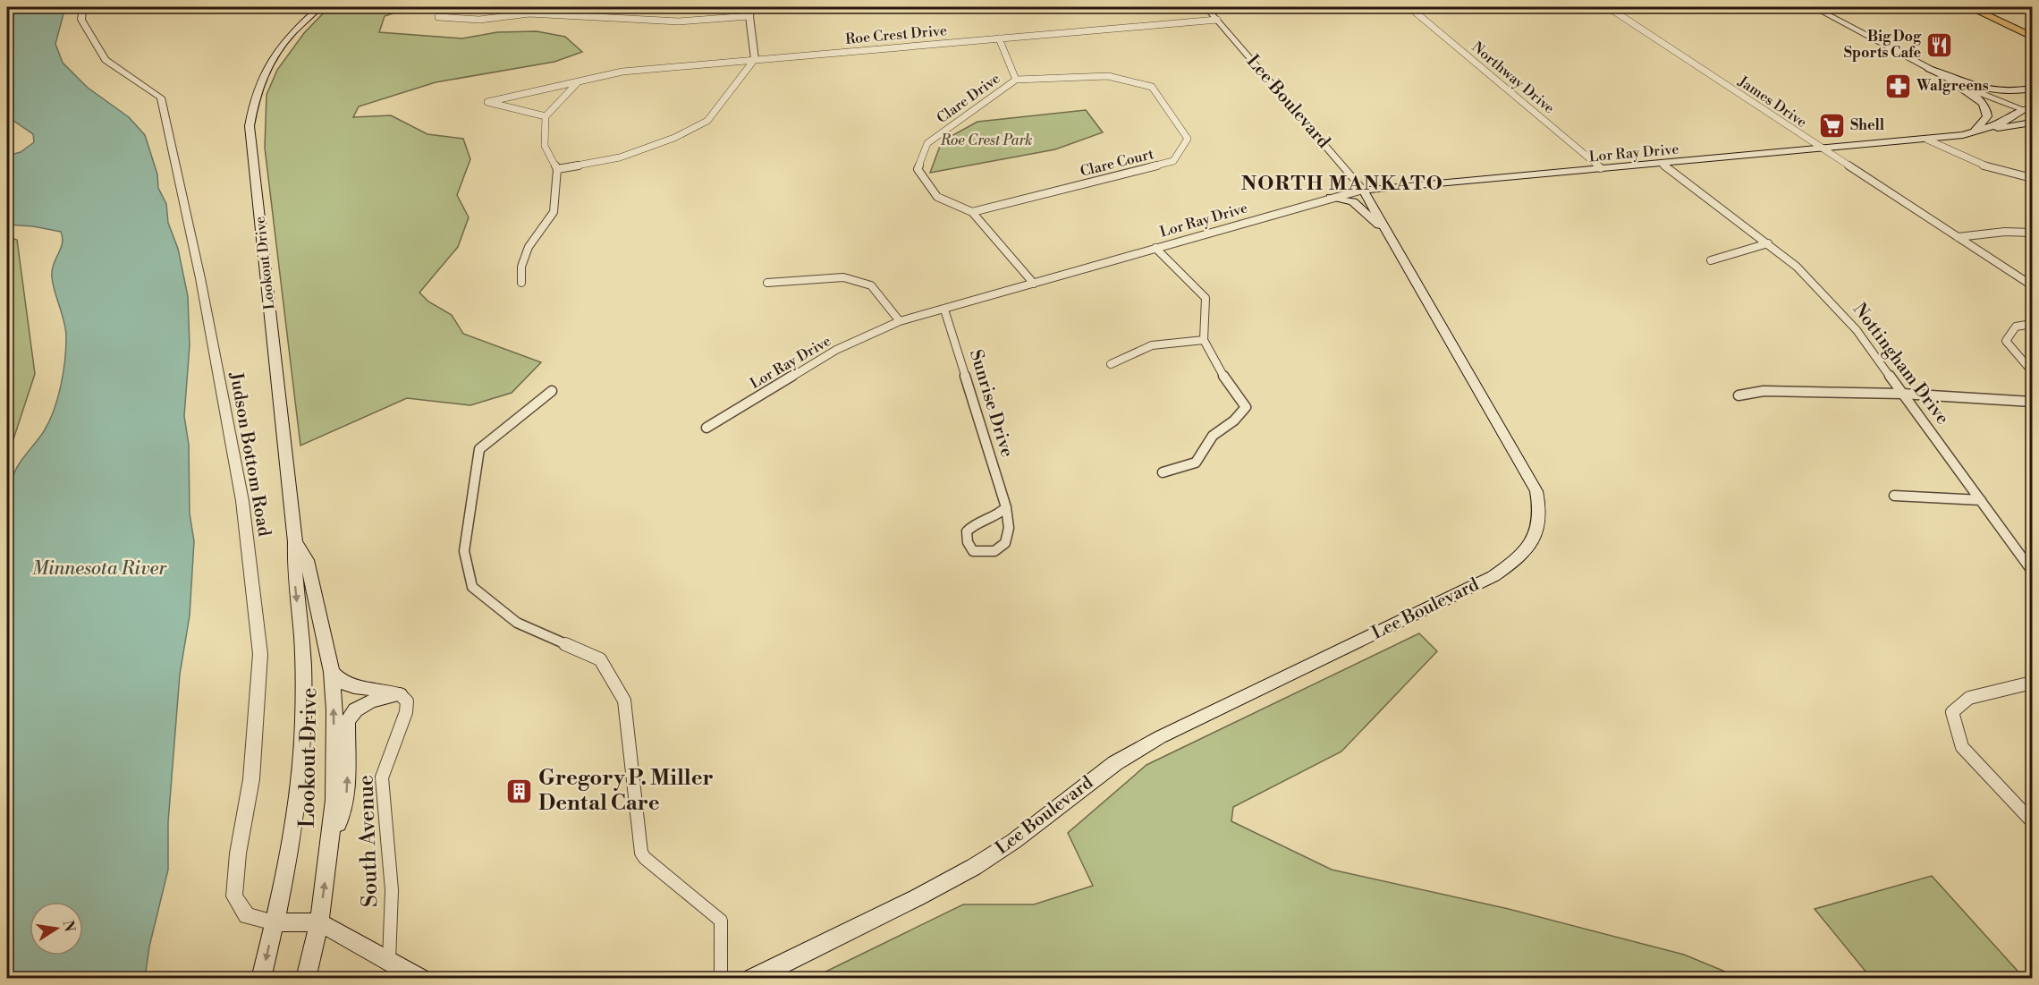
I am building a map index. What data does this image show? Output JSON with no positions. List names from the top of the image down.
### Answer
{
  "streets": {
    "main road": ["Lee Boulevard", "Lor Ray Drive", "Lookout Drive"],
    "street": [
      "Roe Crest Drive",
      "Northway Drive",
      "Clare Drive",
      "James Drive",
      "Clare Court",
      "Nottingham Drive",
      "Sunrise Drive",
      "Judson Bottom Road",
      "South Avenue"
    ]
  },
  "crossings": [
    ["Roe Crest Drive", "Clare Drive"],
    ["Roe Crest Drive", "Lee Boulevard"],
    ["Northway Drive", "Lor Ray Drive"],
    ["Clare Drive", "Lor Ray Drive"],
    ["Clare Drive", "Clare Court"],
    ["Lee Boulevard", "Lor Ray Drive"],
    ["James Drive", "Lor Ray Drive"],
    ["Lor Ray Drive", "Nottingham Drive"],
    ["Lor Ray Drive", "Sunrise Drive"],
    ["Lookout Drive", "Judson Bottom Road"]
  ],
  "districts": ["NORTH MANKATO"],
  "water": ["Minnesota River"],
  "parks": ["Roe Crest Park"],
  "places": {
    "restaurant": ["Big Dog Sports Cafe"],
    "pharmacy": ["Walgreens"],
    "supermarket": ["Shell"],
    "building": ["Gregory P. Miller Dental Care"]
  },
  "north": "right"
}
